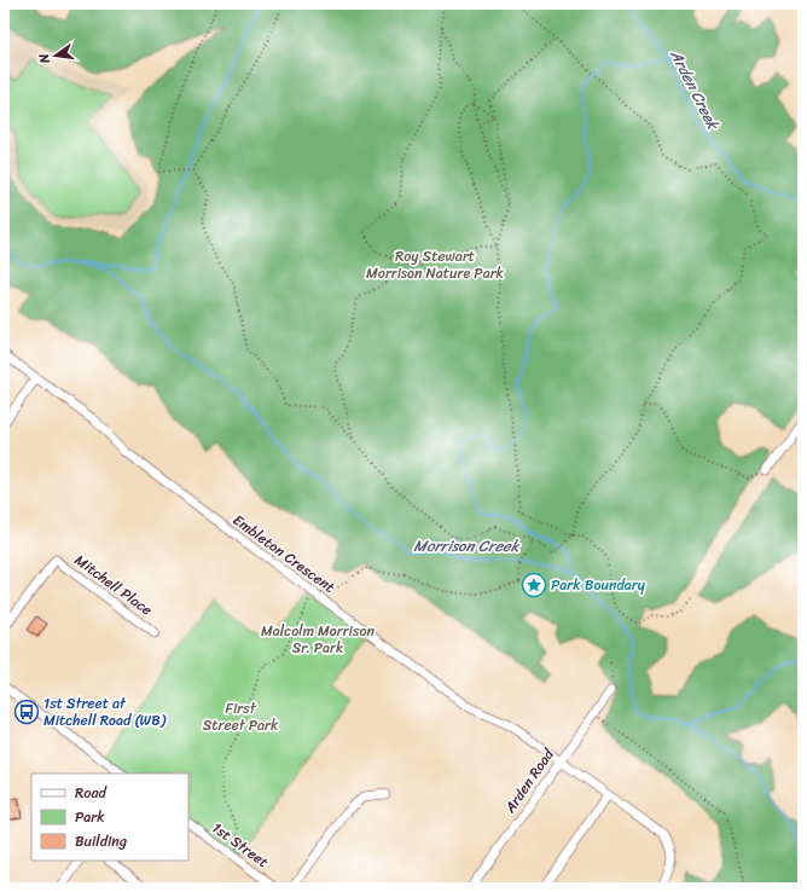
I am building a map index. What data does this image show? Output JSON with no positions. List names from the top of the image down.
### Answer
{
  "streets": {
    "street": [
      "Embleton Crescent",
      "Mitchell Place",
      "Arden Road",
      "1st Street"
    ]
  },
  "crossings": [
    ["Embleton Crescent", "Arden Road"]
  ],
  "water": ["Arden Creek", "Morrison Creek"],
  "parks": ["Roy Stewart Morrison Nature Park", "Malcolm Morrison Sr. Park", "First Street Park"],
  "places": {
    "place": ["Park Boundary"],
    "bus stop": ["1st Street at Mitchell Road (WB)"]
  },
  "legend": ["Road", "Park", "Building"],
  "north": "left"
}
